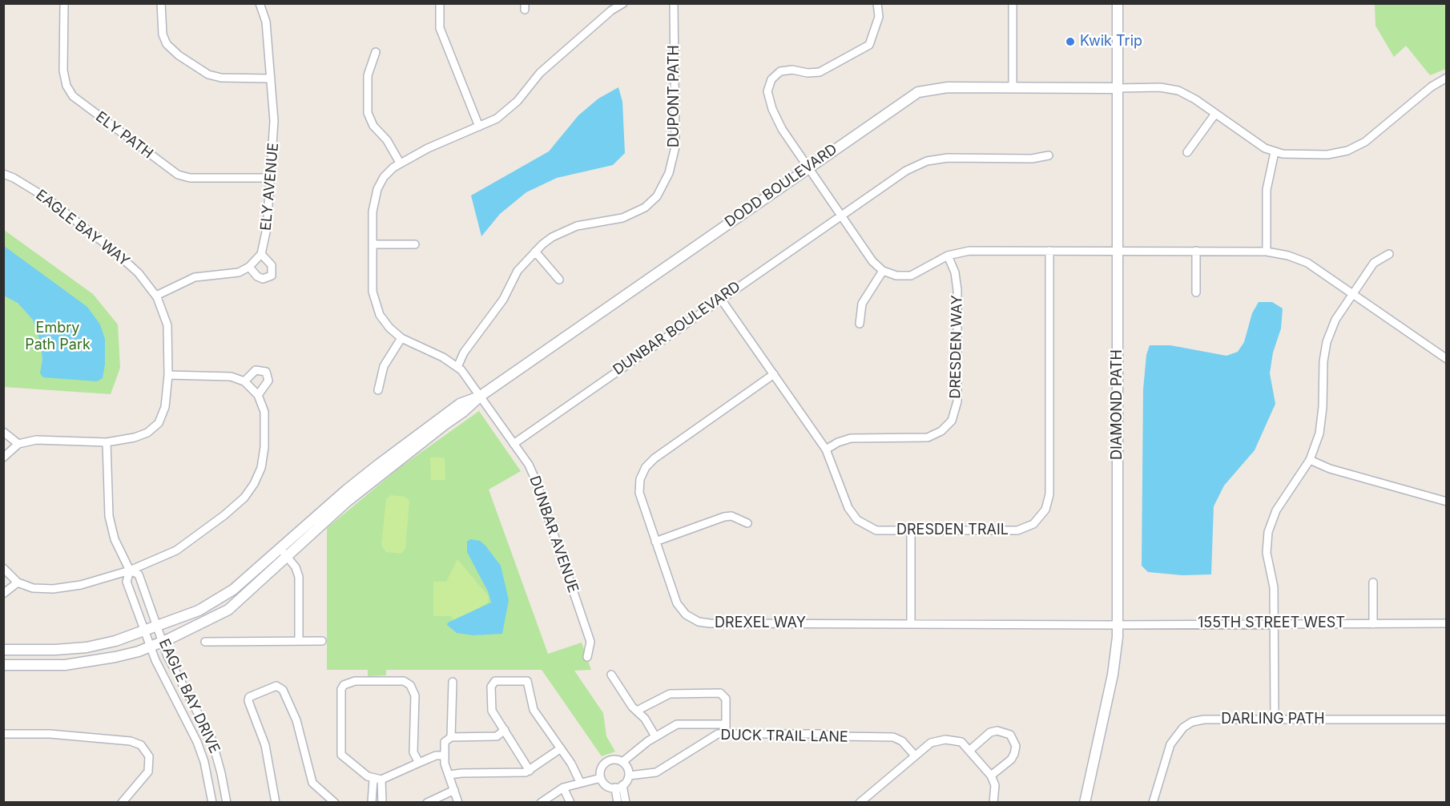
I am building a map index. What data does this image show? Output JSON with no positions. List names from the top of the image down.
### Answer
{
  "streets": {
    "street": [
      "DUPONT PATH",
      "ELY PATH",
      "DODD BOULEVARD",
      "ELY AVENUE",
      "EAGLE BAY WAY",
      "DUNBAR BOULEVARD",
      "DRESDEN WAY",
      "DIAMOND PATH",
      "DRESDEN TRAIL",
      "DUNBAR AVENUE",
      "DREXEL WAY",
      "155TH STREET WEST",
      "EAGLE BAY DRIVE",
      "DARLING PATH",
      "DUCK TRAIL LANE"
    ]
  },
  "crossings": [
    ["DUPONT PATH", "DUNBAR AVENUE"],
    ["ELY PATH", "ELY AVENUE"],
    ["DODD BOULEVARD", "DIAMOND PATH"],
    ["DODD BOULEVARD", "DUNBAR AVENUE"],
    ["EAGLE BAY WAY", "EAGLE BAY DRIVE"],
    ["DUNBAR BOULEVARD", "DRESDEN TRAIL"],
    ["DUNBAR BOULEVARD", "DUNBAR AVENUE"],
    ["DRESDEN WAY", "DRESDEN TRAIL"],
    ["DIAMOND PATH", "155TH STREET WEST"],
    ["DRESDEN TRAIL", "DREXEL WAY"],
    ["DREXEL WAY", "155TH STREET WEST"]
  ],
  "parks": ["Embry Path Park"],
  "places": ["Kwik Trip"]
}
